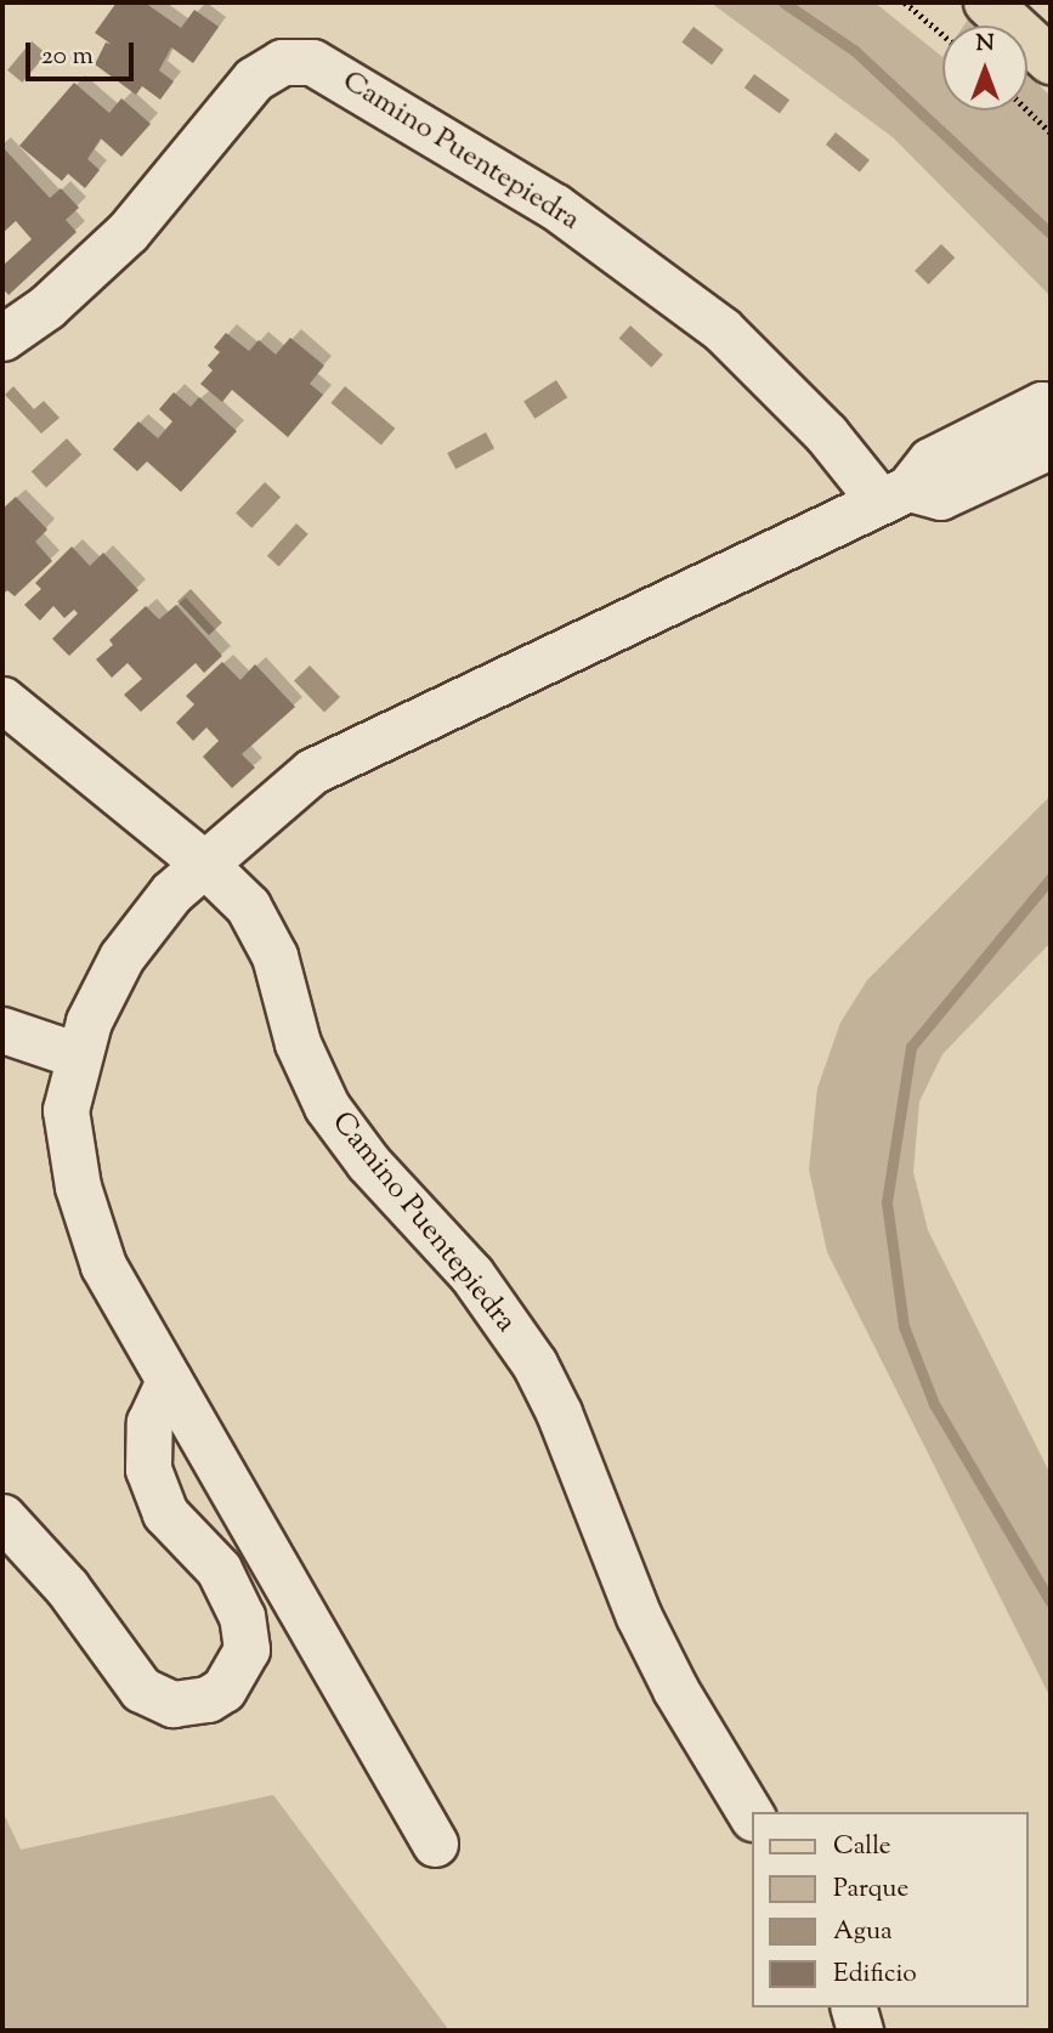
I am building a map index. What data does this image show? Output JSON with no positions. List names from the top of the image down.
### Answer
{
  "streets": {
    "street": ["Camino Puentepiedra"]
  },
  "legend": [
    "Calle",
    "Parque",
    "Agua",
    "Edificio"
  ],
  "scale_bar": "20 m",
  "north": "top"
}
